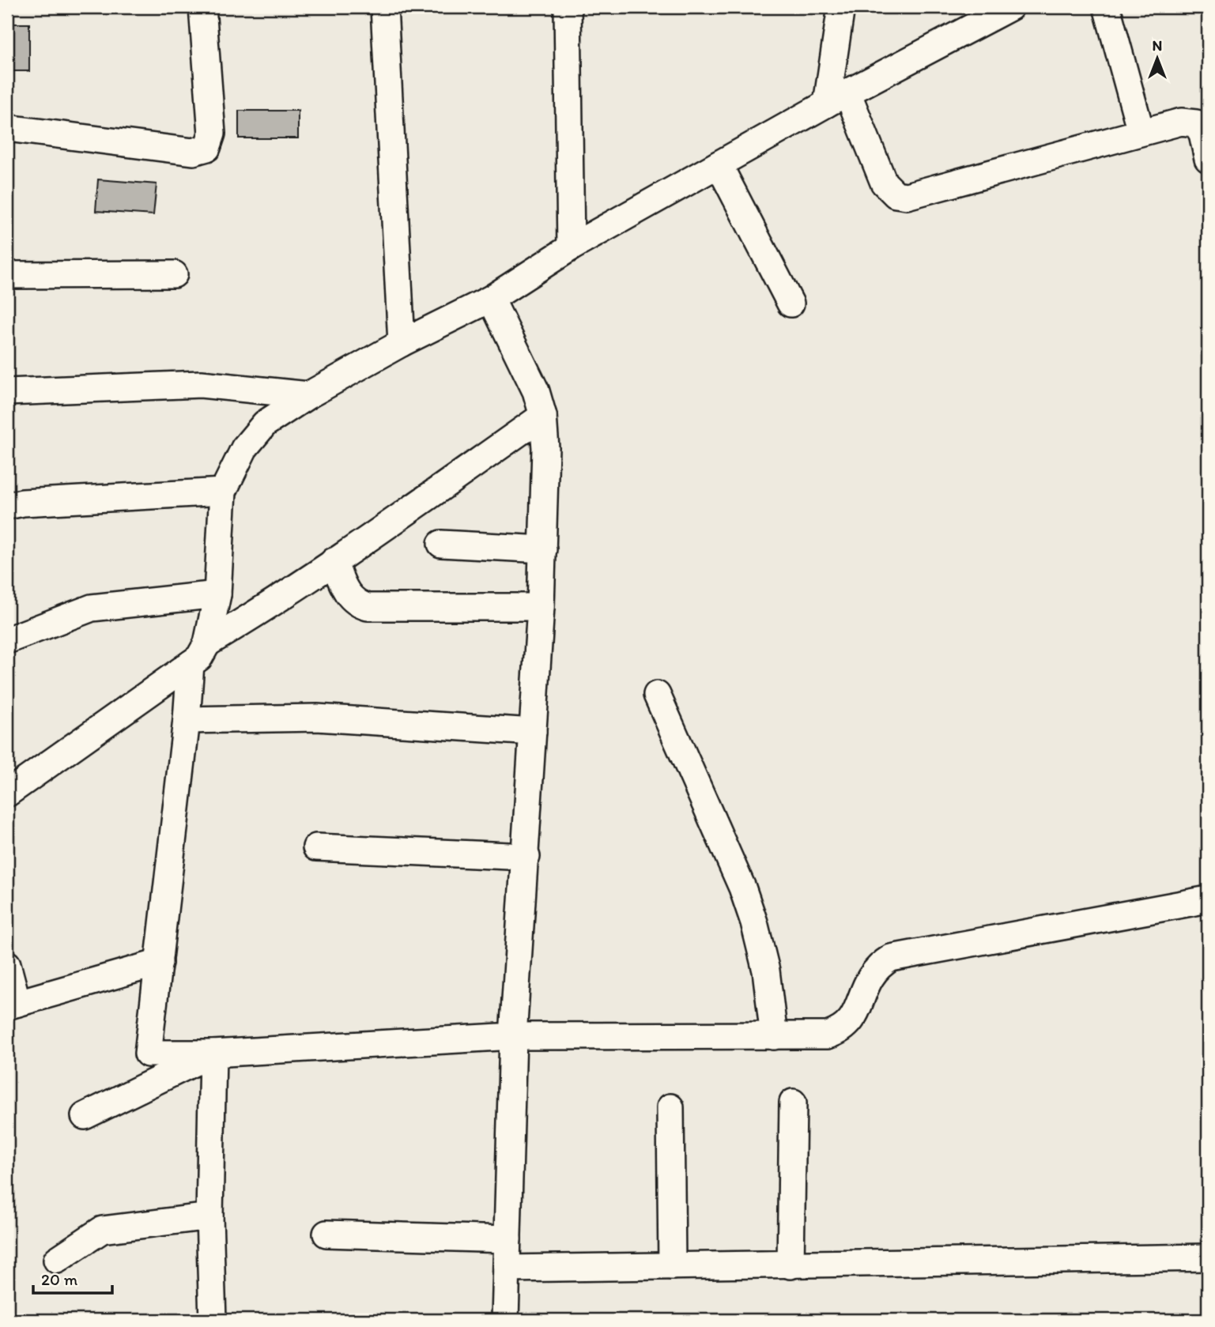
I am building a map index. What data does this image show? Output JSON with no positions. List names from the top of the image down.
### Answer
{
  "scale_bar": "20 m",
  "north": "top"
}
